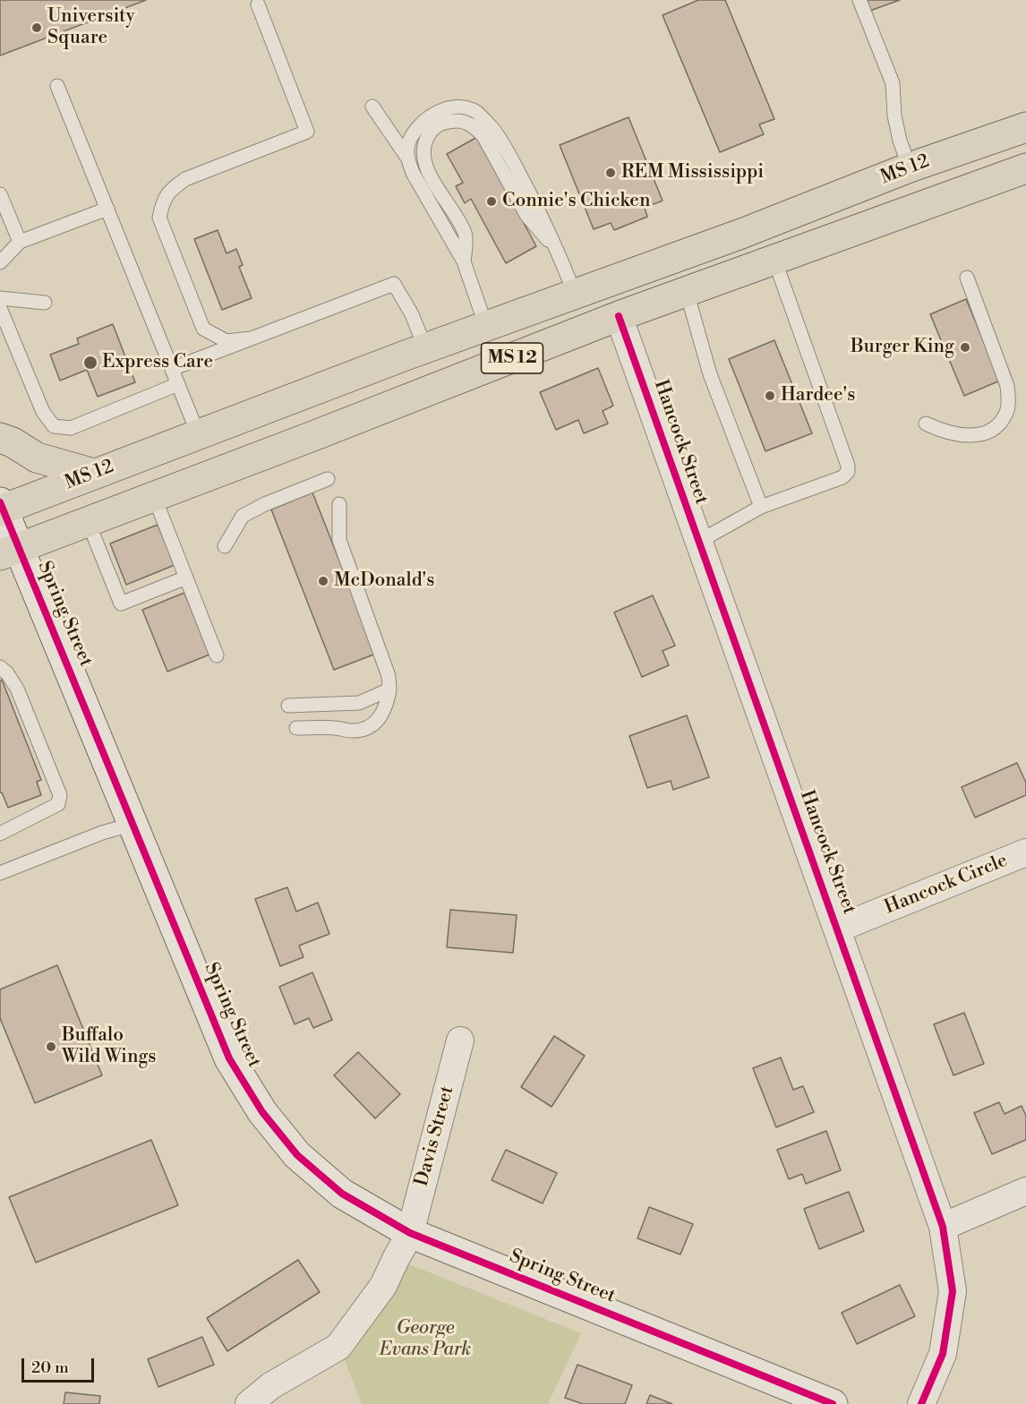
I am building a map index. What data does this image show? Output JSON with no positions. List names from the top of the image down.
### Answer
{
  "streets": {
    "main road": ["MS 12"],
    "street": [
      "Hancock Street",
      "Spring Street",
      "Hancock Circle",
      "Davis Street"
    ]
  },
  "crossings": [
    ["MS 12", "Hancock Street"],
    ["MS 12", "Spring Street"],
    ["Hancock Street", "Hancock Circle"],
    ["Spring Street", "Davis Street"]
  ],
  "parks": ["George Evans Park"],
  "places": [
    "University Square",
    "REM Mississippi",
    "Connie's Chicken",
    "Burger King",
    "Express Care",
    "Hardee's",
    "McDonald's",
    "Buffalo Wild Wings"
  ],
  "scale_bar": "20 m"
}
